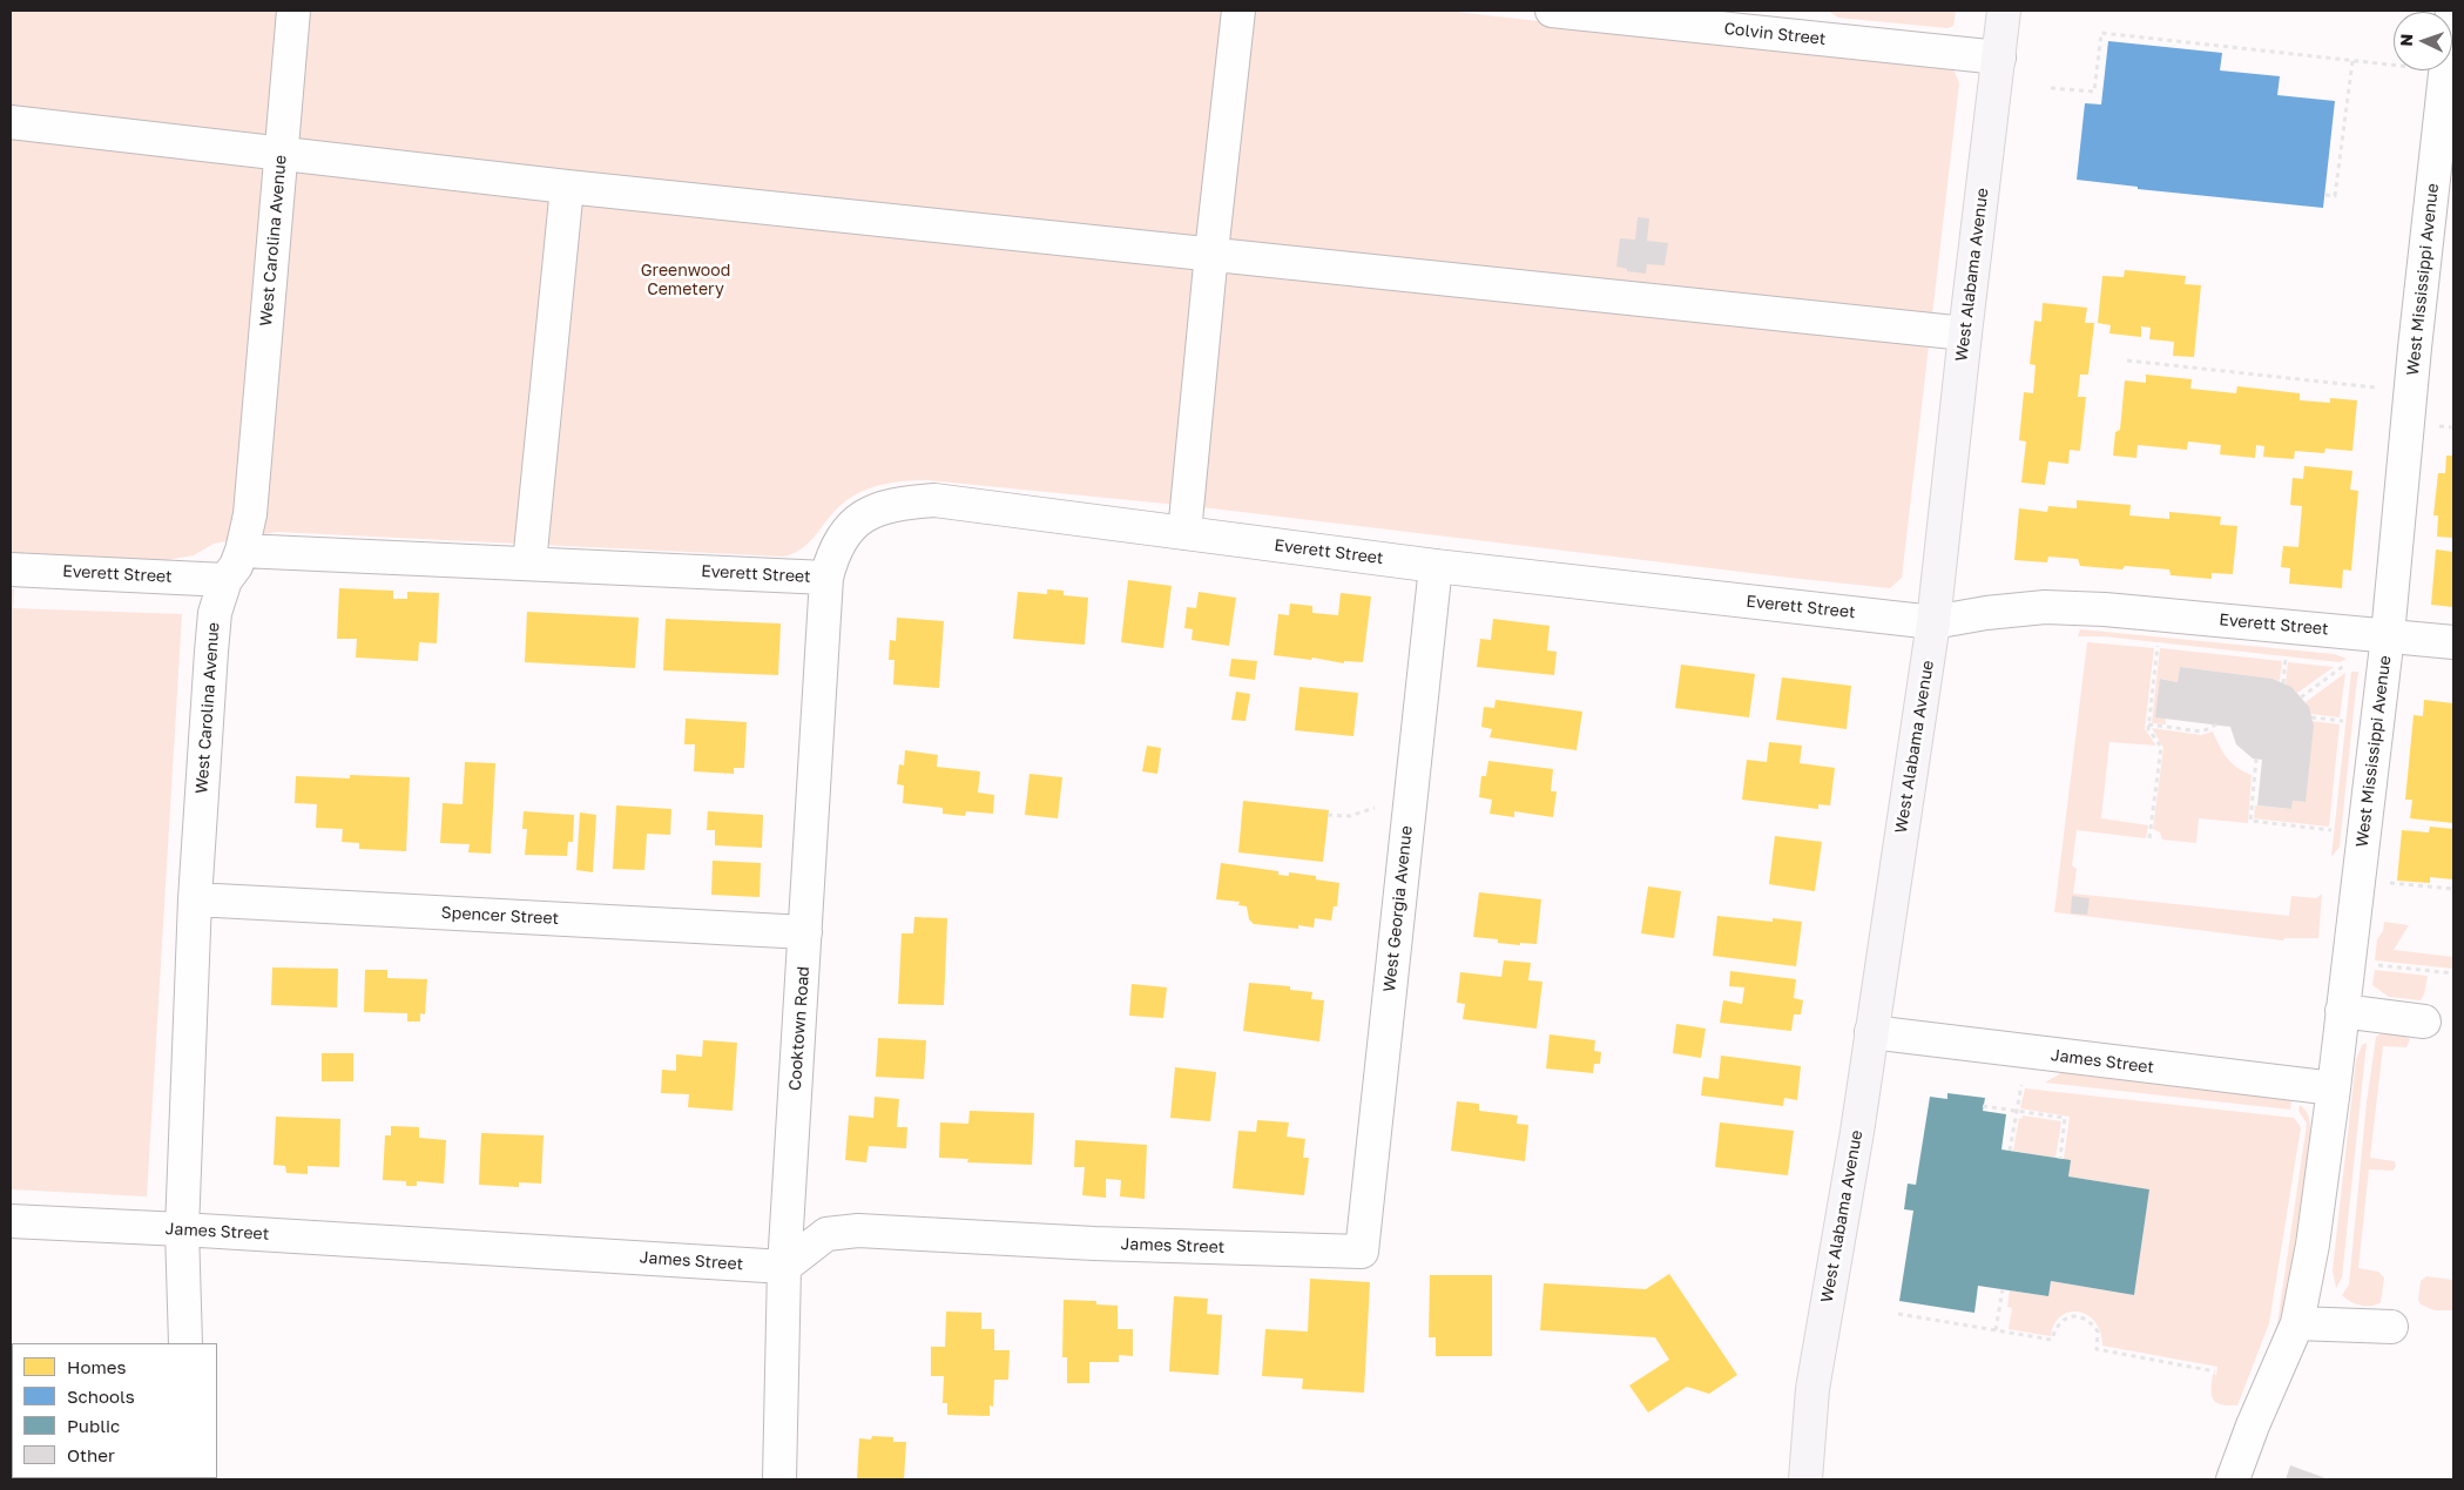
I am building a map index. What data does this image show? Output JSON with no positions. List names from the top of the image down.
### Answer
{
  "streets": {
    "main road": ["West Alabama Avenue"],
    "street": [
      "Colvin Street",
      "West Carolina Avenue",
      "West Mississippi Avenue",
      "Everett Street",
      "West Georgia Avenue",
      "Spencer Street",
      "Cooktown Road",
      "James Street"
    ]
  },
  "crossings": [
    ["Colvin Street", "West Alabama Avenue"],
    ["West Carolina Avenue", "Everett Street"],
    ["West Carolina Avenue", "Spencer Street"],
    ["West Carolina Avenue", "James Street"],
    ["West Alabama Avenue", "Everett Street"],
    ["West Alabama Avenue", "James Street"],
    ["West Mississippi Avenue", "Everett Street"],
    ["West Mississippi Avenue", "James Street"],
    ["Everett Street", "West Georgia Avenue"],
    ["Everett Street", "Cooktown Road"],
    ["West Georgia Avenue", "James Street"],
    ["Spencer Street", "Cooktown Road"],
    ["Cooktown Road", "James Street"]
  ],
  "parks": ["Greenwood Cemetery"],
  "legend": [
    "Homes",
    "Schools",
    "Public",
    "Other"
  ],
  "north": "left"
}
